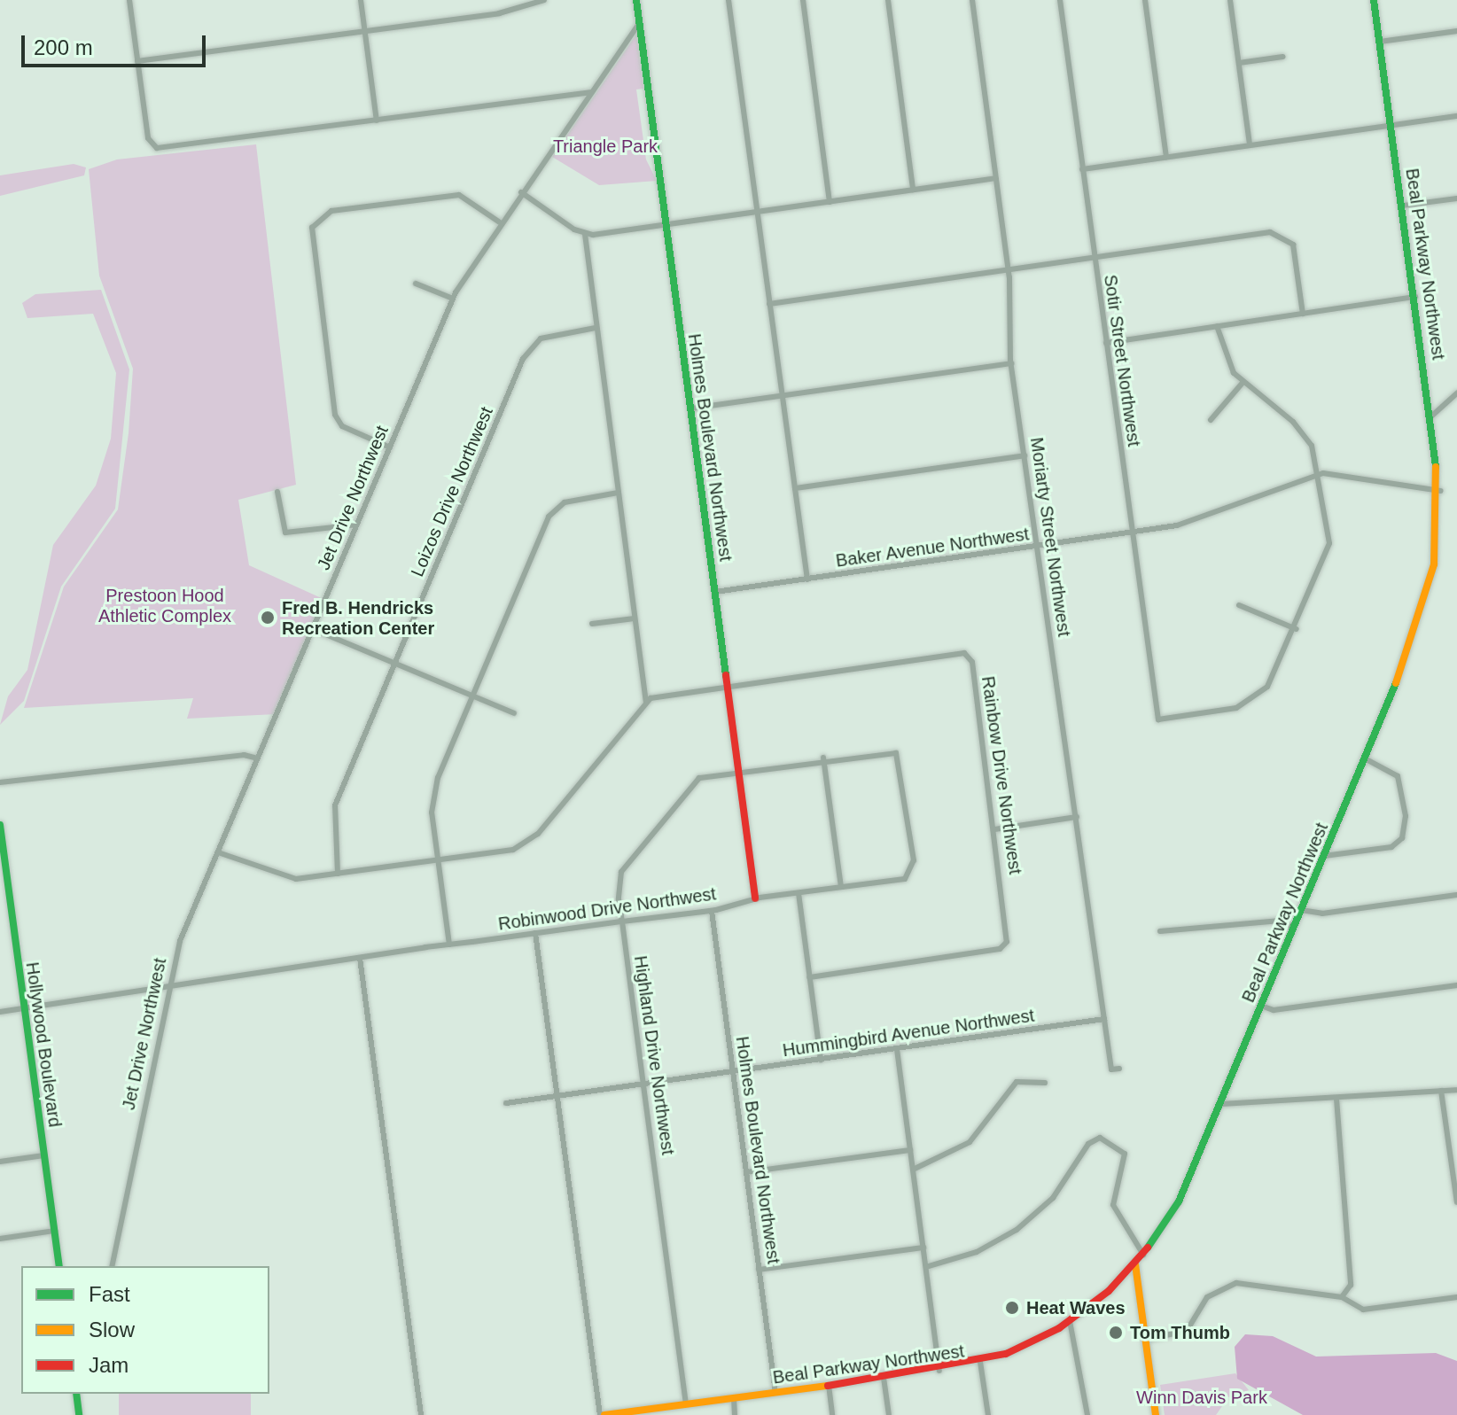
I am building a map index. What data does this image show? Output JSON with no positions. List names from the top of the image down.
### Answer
{
  "streets": {
    "main road": ["Beal Parkway Northwest", "Holmes Boulevard Northwest", "Hollywood Boulevard"],
    "street": [
      "Sotir Street Northwest",
      "Loizos Drive Northwest",
      "Jet Drive Northwest",
      "Moriarty Street Northwest",
      "Baker Avenue Northwest",
      "Rainbow Drive Northwest",
      "Robinwood Drive Northwest",
      "Hummingbird Avenue Northwest",
      "Highland Drive Northwest"
    ]
  },
  "crossings": [
    ["Beal Parkway Northwest", "Holmes Boulevard Northwest"],
    ["Beal Parkway Northwest", "Baker Avenue Northwest"],
    ["Beal Parkway Northwest", "Highland Drive Northwest"],
    ["Sotir Street Northwest", "Baker Avenue Northwest"],
    ["Holmes Boulevard Northwest", "Jet Drive Northwest"],
    ["Holmes Boulevard Northwest", "Baker Avenue Northwest"],
    ["Holmes Boulevard Northwest", "Rainbow Drive Northwest"],
    ["Holmes Boulevard Northwest", "Robinwood Drive Northwest"],
    ["Holmes Boulevard Northwest", "Hummingbird Avenue Northwest"],
    ["Holmes Boulevard Northwest", "Highland Drive Northwest"],
    ["Jet Drive Northwest", "Robinwood Drive Northwest"],
    ["Moriarty Street Northwest", "Baker Avenue Northwest"],
    ["Moriarty Street Northwest", "Hummingbird Avenue Northwest"],
    ["Robinwood Drive Northwest", "Hollywood Boulevard"],
    ["Robinwood Drive Northwest", "Highland Drive Northwest"],
    ["Hummingbird Avenue Northwest", "Highland Drive Northwest"]
  ],
  "parks": ["Triangle Park", "Prestoon Hood Athletic Complex", "Winn Davis Park"],
  "places": ["Fred B. Hendricks Recreation Center", "Heat Waves", "Tom Thumb"],
  "legend": ["Fast", "Slow", "Jam"],
  "scale_bar": "200 m"
}
